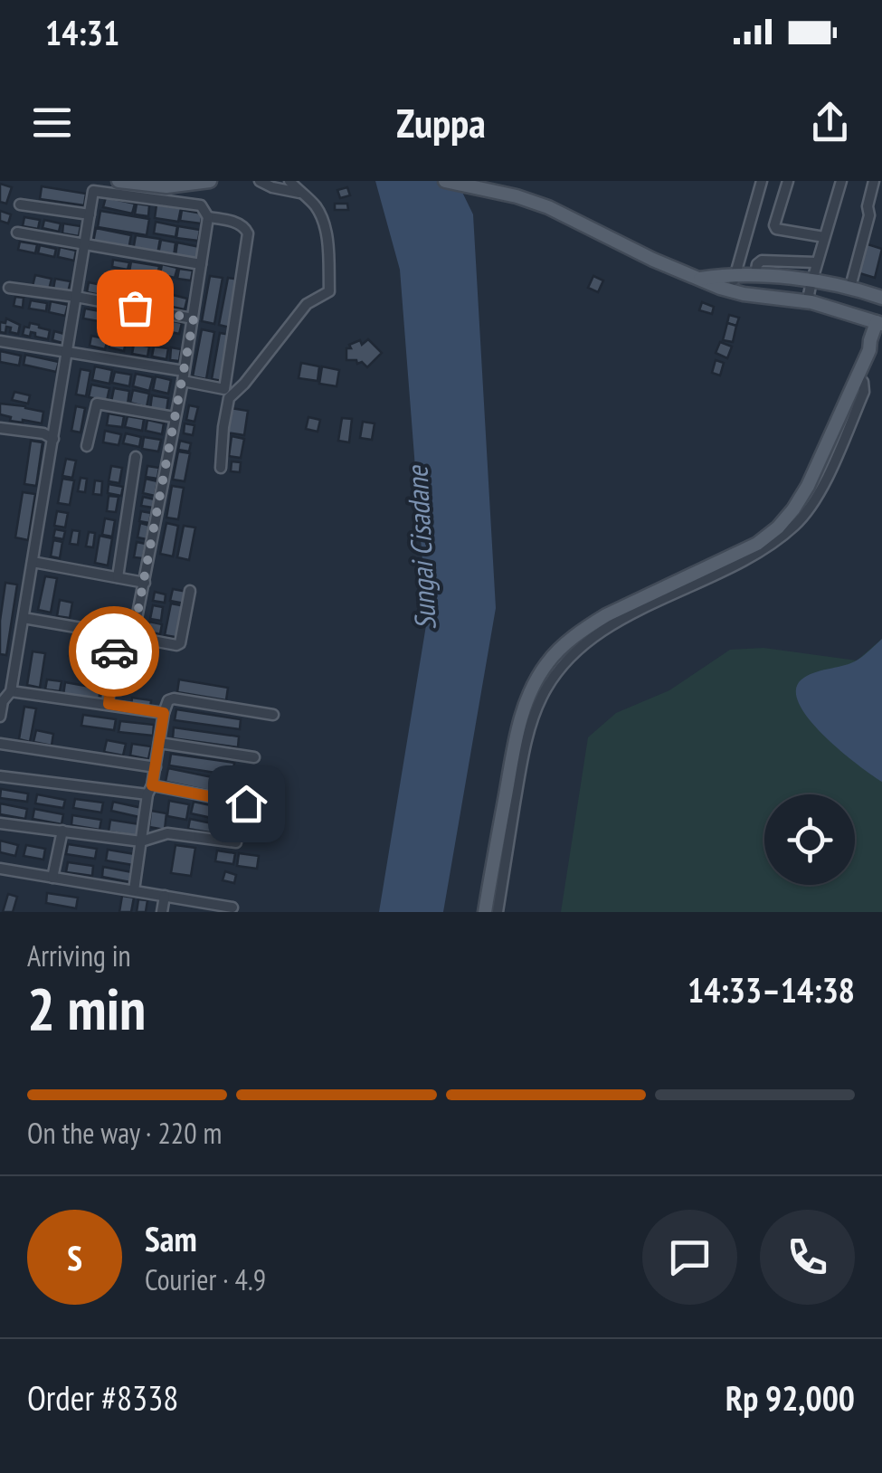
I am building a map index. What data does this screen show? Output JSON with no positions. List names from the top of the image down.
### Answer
{
  "water": ["Sungai Cisadane"],
  "page": {
    "status": "14:31",
    "header": "Zuppa",
    "heading": ["2 min", "Arriving in", "14:33–14:38"],
    "panel": [
      "Sam",
      "Courier · 4.9",
      "Order #8338",
      "Rp 92,000"
    ],
    "bar": "On the way · 220 m",
    "round": "S"
  }
}
